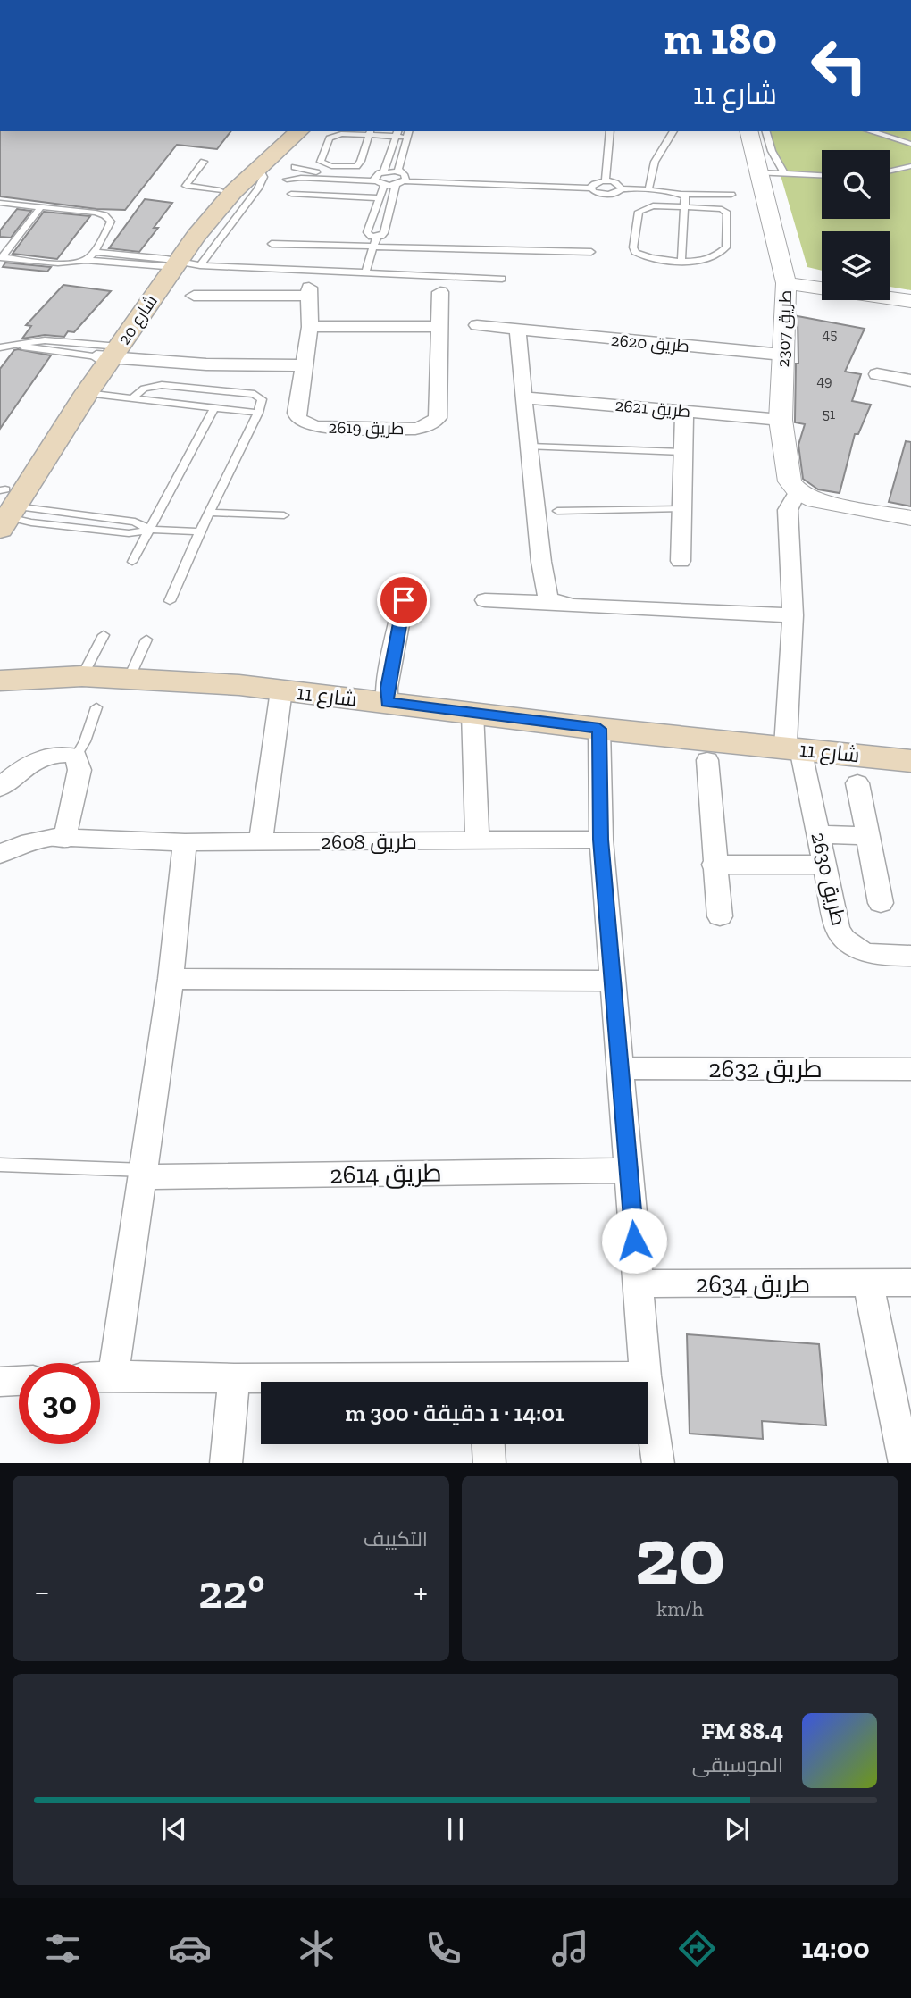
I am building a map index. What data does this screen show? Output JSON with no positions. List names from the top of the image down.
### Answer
{
  "streets": {
    "main road": ["شارع 20", "شارع 11"],
    "street": [
      "طريق 2307",
      "طريق 2620",
      "طريق 2621",
      "طريق 2619",
      "طريق 2608",
      "طريق 2630",
      "طريق 2632",
      "طريق 2614",
      "طريق 2634"
    ]
  },
  "crossings": [
    ["طريق 2307", "طريق 2620"],
    ["طريق 2307", "طريق 2621"],
    ["طريق 2307", "طريق 2630"],
    ["شارع 11", "طريق 2630"]
  ],
  "house_numbers": ["45", "49", "51"],
  "page": {
    "turn": ["180 m", "شارع 11"],
    "limit": "30",
    "trip": "14:01 · 1 دقيقة · 300 m",
    "tile": [
      ["20", "km/h"],
      "التكييف"
    ],
    "heat": ["−", "22°", "+"],
    "song": ["88.4 FM", "الموسيقى"],
    "tabs": "14:00"
  }
}
